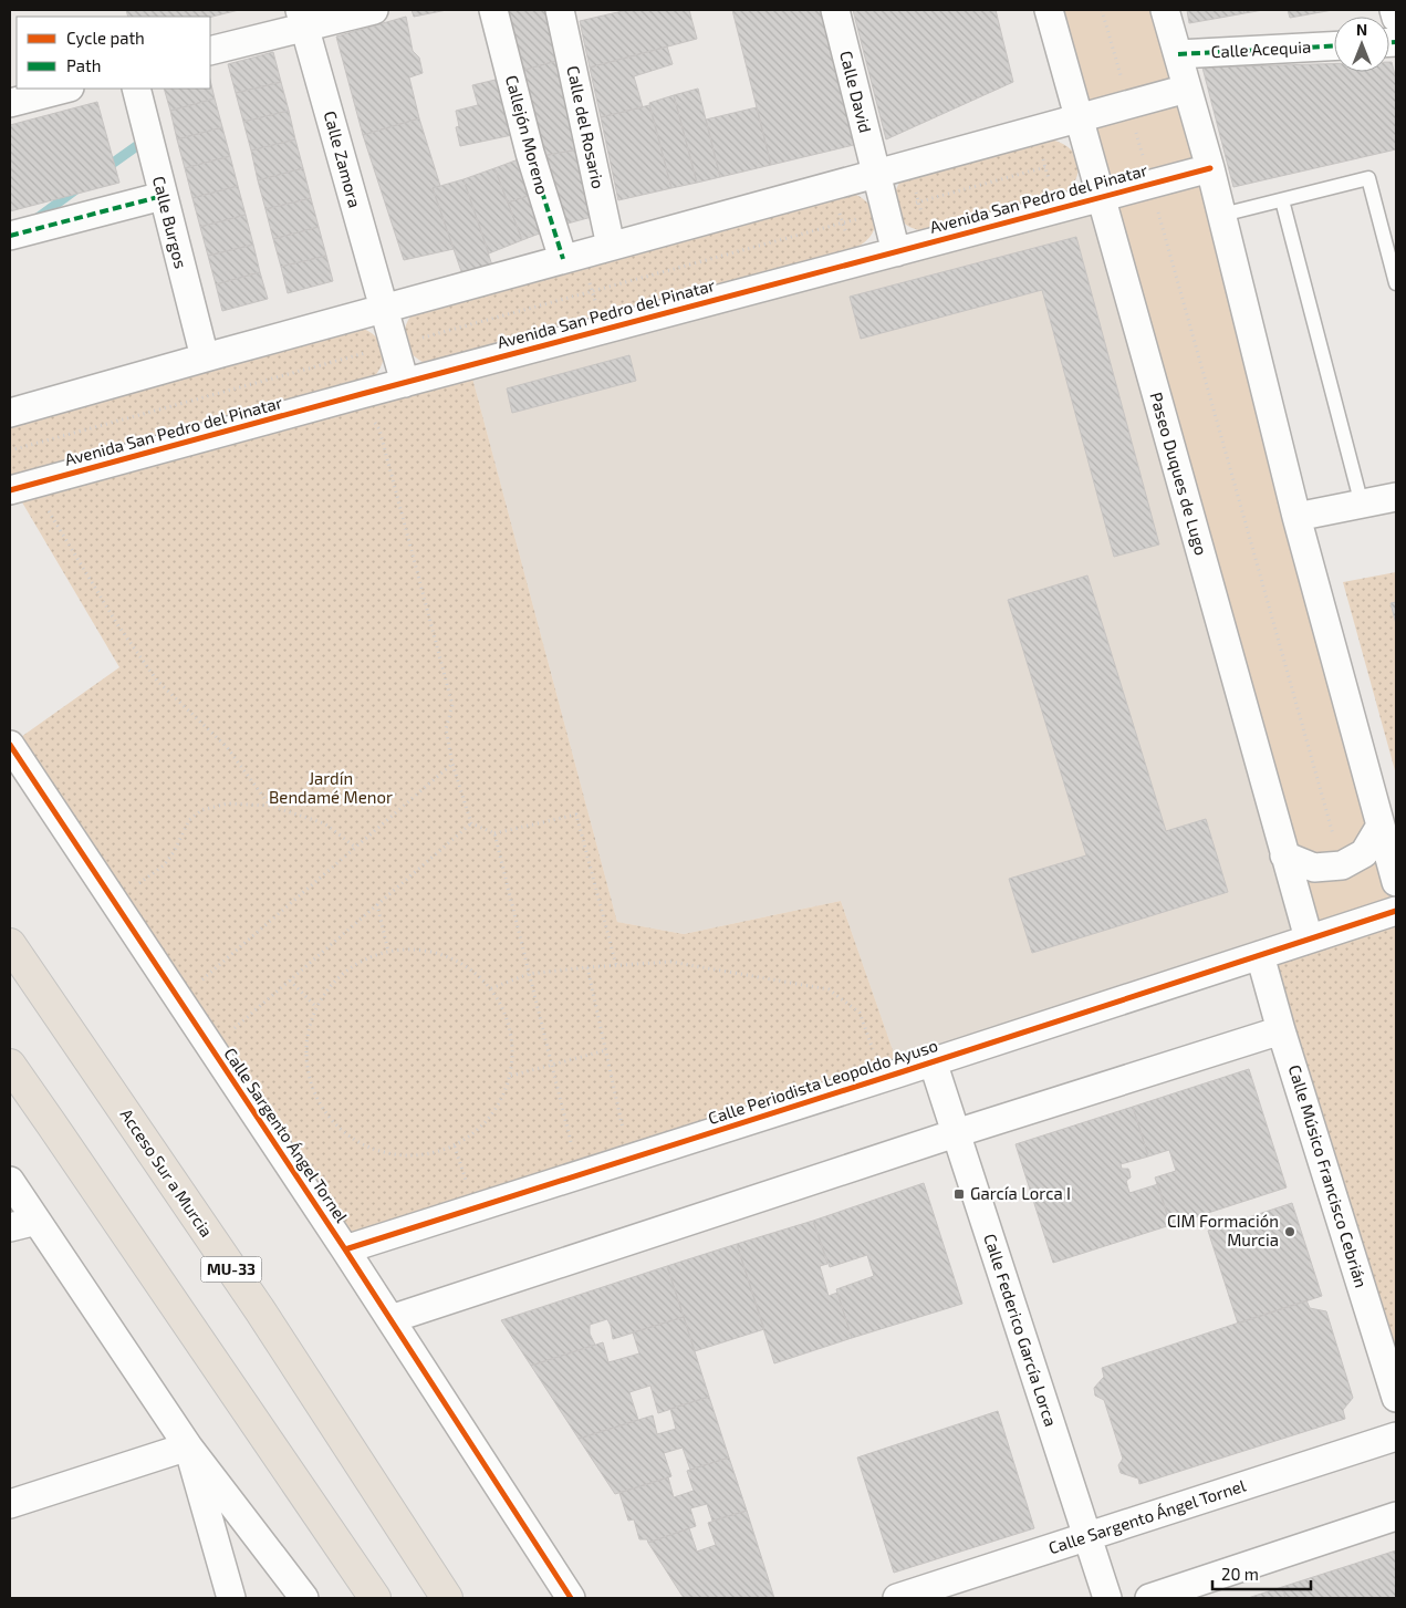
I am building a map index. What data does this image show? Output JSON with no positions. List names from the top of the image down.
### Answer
{
  "streets": {
    "highway": ["Acceso Sur a Murcia", "MU-33"],
    "street": [
      "Calle Acequia",
      "Calle David",
      "Calle del Rosario",
      "Callejón Moreno",
      "Calle Zamora",
      "Avenida San Pedro del Pinatar",
      "Calle Burgos",
      "Paseo Duques de Lugo",
      "Calle Periodista Leopoldo Ayuso",
      "Calle Sargento Ángel Tornel",
      "Calle Músico Francisco Cebrián",
      "Calle Federico García Lorca"
    ]
  },
  "crossings": [
    ["Calle David", "Avenida San Pedro del Pinatar"],
    ["Calle Zamora", "Avenida San Pedro del Pinatar"],
    ["Avenida San Pedro del Pinatar", "Paseo Duques de Lugo"],
    ["Paseo Duques de Lugo", "Calle Periodista Leopoldo Ayuso"],
    ["Calle Periodista Leopoldo Ayuso", "Calle Sargento Ángel Tornel"],
    ["Calle Periodista Leopoldo Ayuso", "Calle Músico Francisco Cebrián"],
    ["Calle Periodista Leopoldo Ayuso", "Calle Federico García Lorca"],
    ["Calle Sargento Ángel Tornel", "Calle Federico García Lorca"]
  ],
  "parks": ["Jardín Bendamé Menor"],
  "places": {
    "transit": ["García Lorca I"],
    "other": ["CIM Formación Murcia"]
  },
  "legend": ["Cycle path", "Path"],
  "scale_bar": "20 m",
  "north": "top"
}
